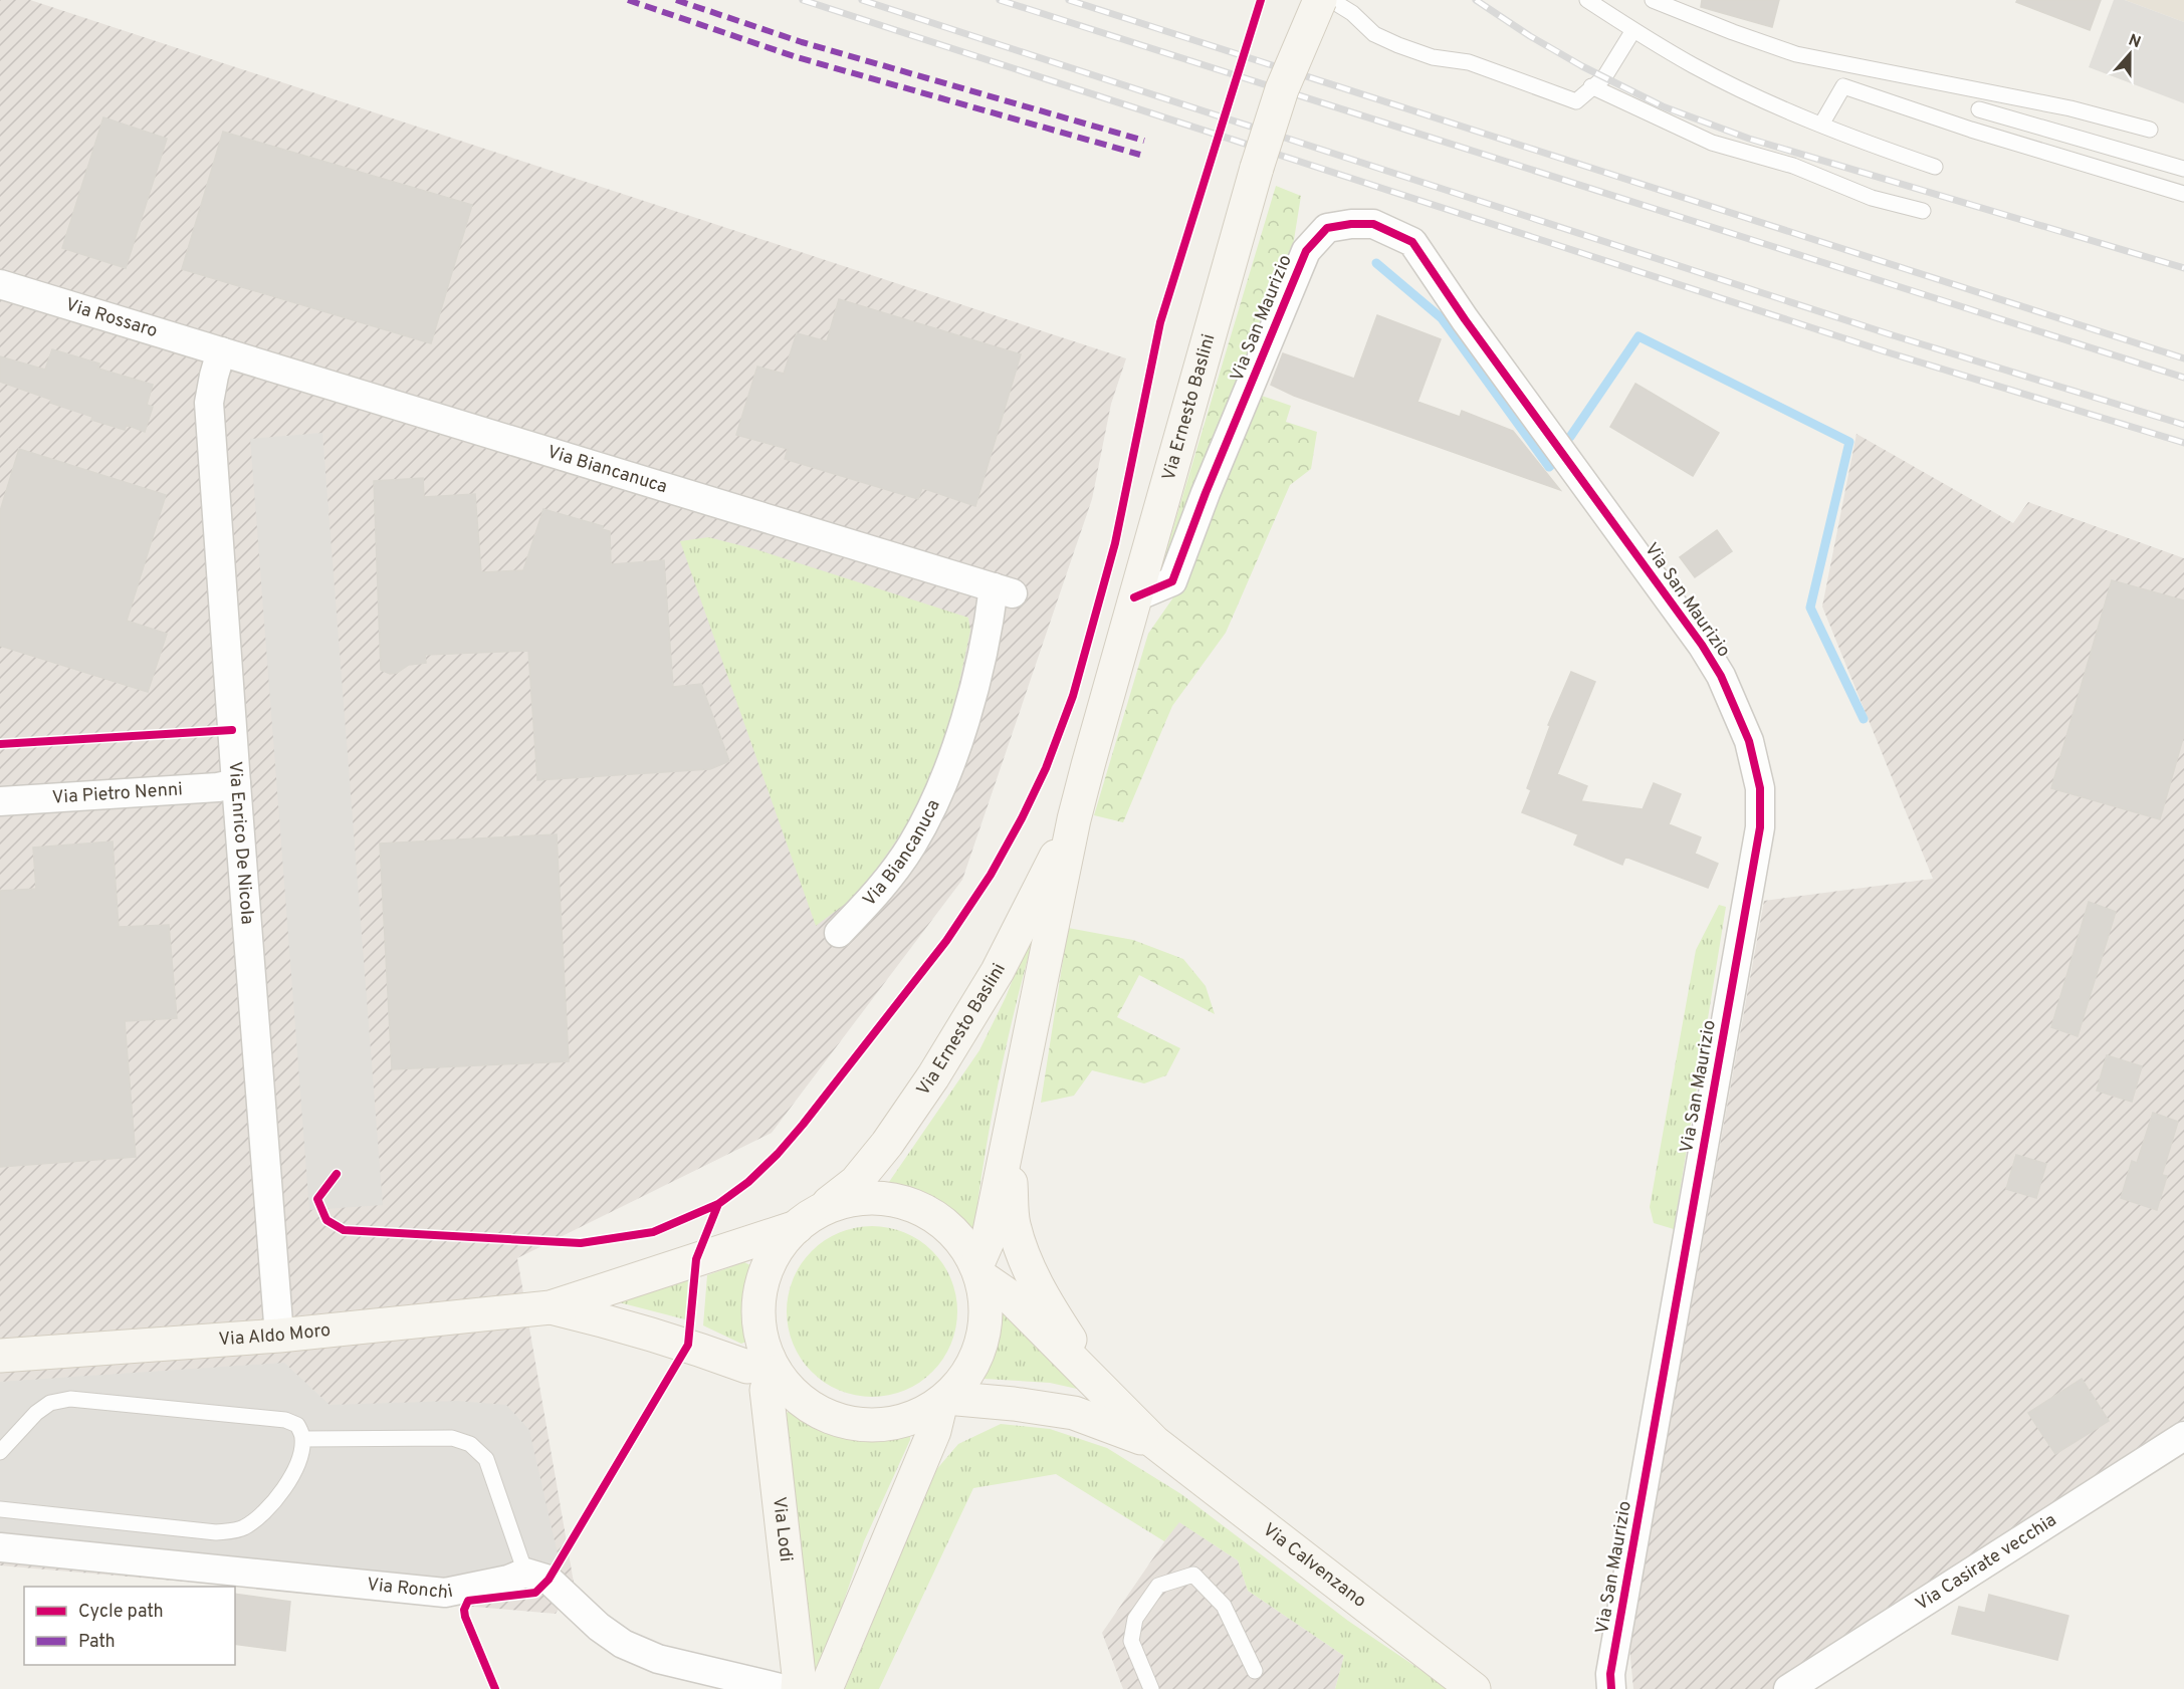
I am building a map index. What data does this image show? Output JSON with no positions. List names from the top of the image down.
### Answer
{
  "streets": {
    "main road": [
      "Via Ernesto Baslini",
      "Via Aldo Moro",
      "Via Lodi",
      "Via Calvenzano"
    ],
    "street": [
      "Via Rossaro",
      "Via San Maurizio",
      "Via Biancanuca",
      "Via Pietro Nenni",
      "Via Enrico De Nicola",
      "Via Casirate vecchia",
      "Via Ronchi"
    ]
  },
  "crossings": [
    ["Via Rossaro", "Via Biancanuca"],
    ["Via Rossaro", "Via Enrico De Nicola"],
    ["Via San Maurizio", "Via Ernesto Baslini"],
    ["Via Ernesto Baslini", "Via Aldo Moro"],
    ["Via Ernesto Baslini", "Via Calvenzano"],
    ["Via Biancanuca", "Via Enrico De Nicola"],
    ["Via Pietro Nenni", "Via Enrico De Nicola"],
    ["Via Enrico De Nicola", "Via Aldo Moro"],
    ["Via Aldo Moro", "Via Lodi"],
    ["Via Aldo Moro", "Via Calvenzano"]
  ],
  "legend": ["Cycle path", "Path"],
  "north": "top"
}
